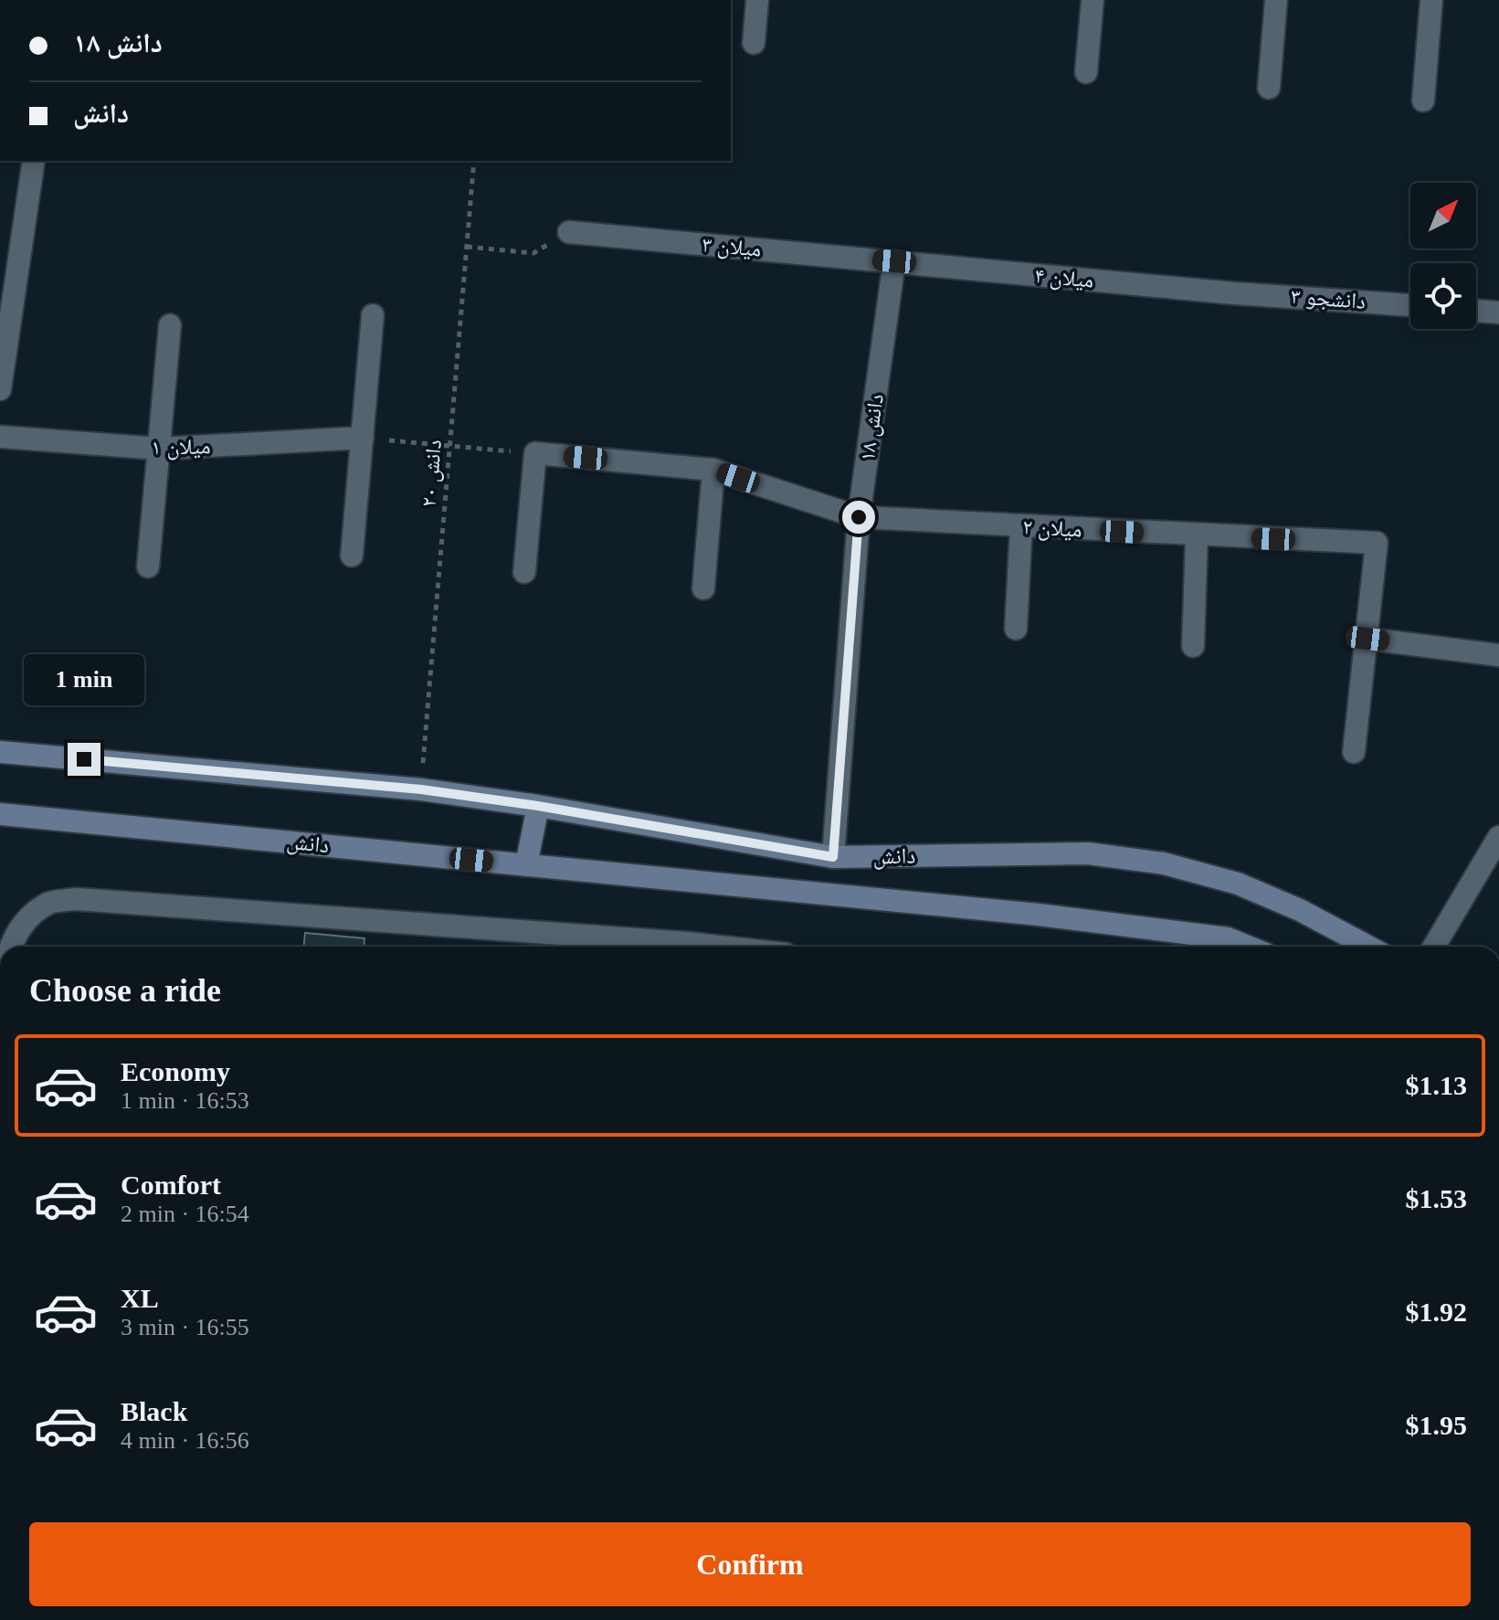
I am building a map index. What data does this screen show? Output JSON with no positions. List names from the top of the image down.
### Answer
{
  "streets": {
    "main road": ["دانش"],
    "street": [
      "میلان ۳",
      "میلان ۴",
      "دانشجو ۳",
      "دانش ۱۸",
      "میلان ۱",
      "میلان ۲"
    ],
    "path": ["دانش ۲۰"]
  },
  "crossings": [
    ["میلان ۳", "میلان ۴"],
    ["میلان ۳", "دانش ۱۸"],
    ["میلان ۴", "دانشجو ۳"],
    ["میلان ۴", "دانش ۱۸"],
    ["دانش ۱۸", "میلان ۲"],
    ["دانش ۱۸", "دانش"],
    ["دانش ۲۰", "دانش"]
  ],
  "north": "top right",
  "page": {
    "banner": ["دانش ۱۸", "دانش"],
    "bubble": "1 min",
    "heading": "Choose a ride",
    "list": [
      {
        "name": "Economy",
        "note": "1 min · 16:53",
        "value": "$1.13"
      },
      {
        "name": "Comfort",
        "note": "2 min · 16:54",
        "value": "$1.53"
      },
      {
        "name": "XL",
        "note": "3 min · 16:55",
        "value": "$1.92"
      },
      {
        "name": "Black",
        "note": "4 min · 16:56",
        "value": "$1.95"
      }
    ],
    "buttons": "Confirm"
  }
}
